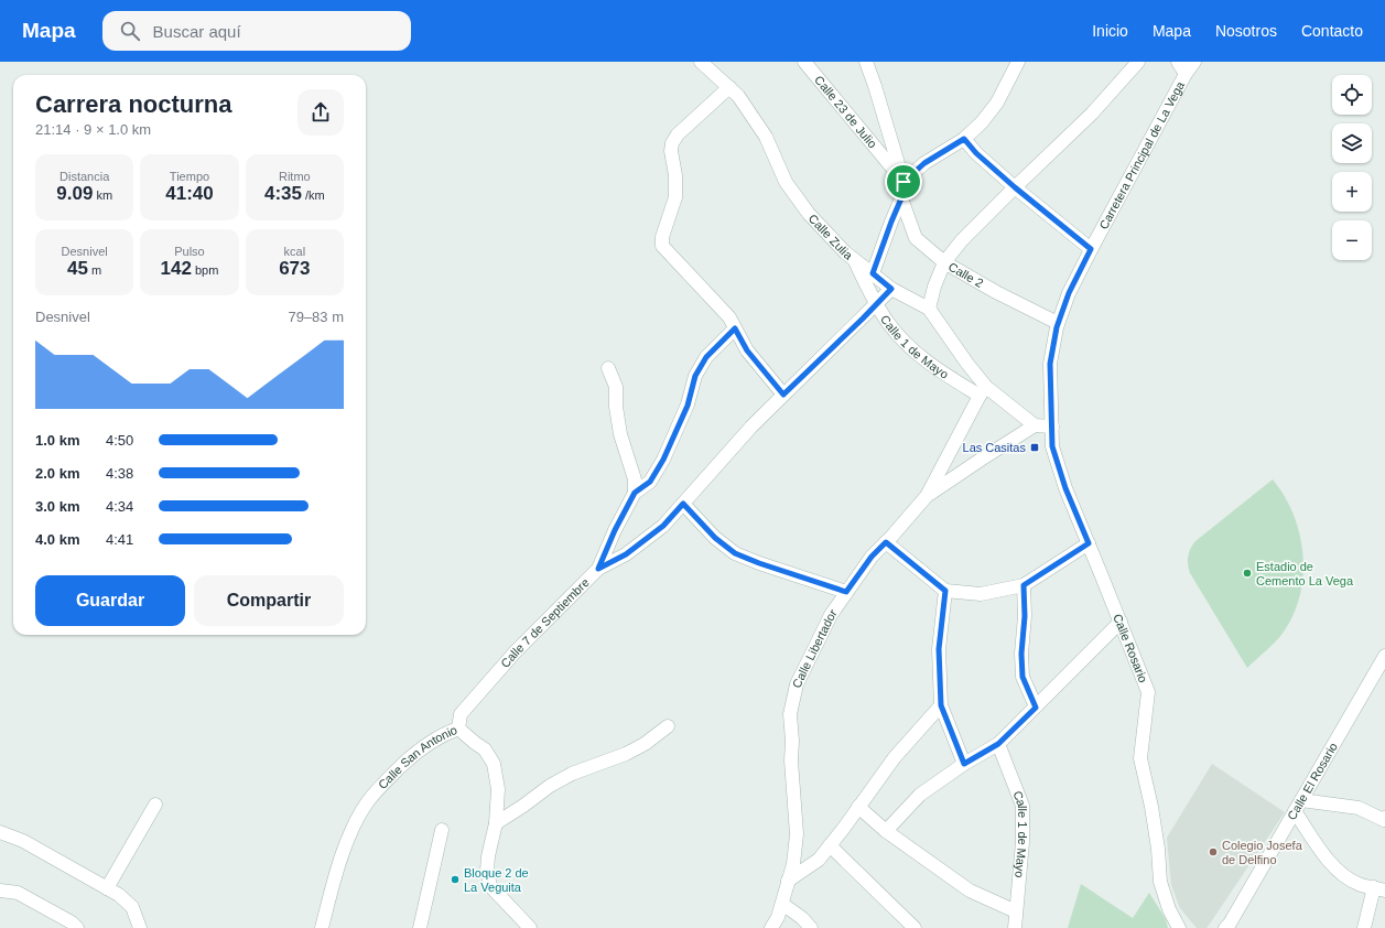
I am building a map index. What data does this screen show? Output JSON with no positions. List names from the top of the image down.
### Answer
{
  "streets": {
    "street": [
      "Calle 23 de Julio",
      "Carretera Principal de La Vega",
      "Calle Zulia",
      "Calle 2",
      "Calle 1 de Mayo",
      "Calle 7 de Septiembre",
      "Calle Rosario",
      "Calle Libertador",
      "Calle San Antonio",
      "Calle El Rosario"
    ]
  },
  "crossings": [
    ["Carretera Principal de La Vega", "Calle 2"],
    ["Carretera Principal de La Vega", "Calle Rosario"],
    ["Calle Zulia", "Calle 1 de Mayo"],
    ["Calle Zulia", "Calle 7 de Septiembre"],
    ["Calle Zulia", "Calle Libertador"],
    ["Calle 1 de Mayo", "Calle 7 de Septiembre"],
    ["Calle 1 de Mayo", "Calle Libertador"],
    ["Calle 7 de Septiembre", "Calle San Antonio"]
  ],
  "places": {
    "transit": ["Las Casitas"],
    "other": ["Estadio de Cemento La Vega", "Colegio Josefa de Delfino", "Bloque 2 de La Veguita"]
  },
  "page": {
    "header": "Mapa",
    "search": "Buscar aquí",
    "nav": [
      "Inicio",
      "Mapa",
      "Nosotros",
      "Contacto"
    ],
    "map_buttons": ["+", "−"],
    "heading": ["Carrera nocturna", "21:14 · 9 × 1.0 km"],
    "stats": [
      ["Distancia", "9.09 km"],
      ["Tiempo", "41:40"],
      ["Ritmo", "4:35 /km"],
      ["Desnivel", "45 m"],
      ["Pulso", "142 bpm"],
      ["kcal", "673"]
    ],
    "chart": ["Desnivel", "79–83 m"],
    "list": [
      {
        "name": "1.0 km",
        "note": "4:50"
      },
      {
        "name": "2.0 km",
        "note": "4:38"
      },
      {
        "name": "3.0 km",
        "note": "4:34"
      },
      {
        "name": "4.0 km",
        "note": "4:41"
      }
    ],
    "buttons": ["Guardar", "Compartir"]
  }
}
